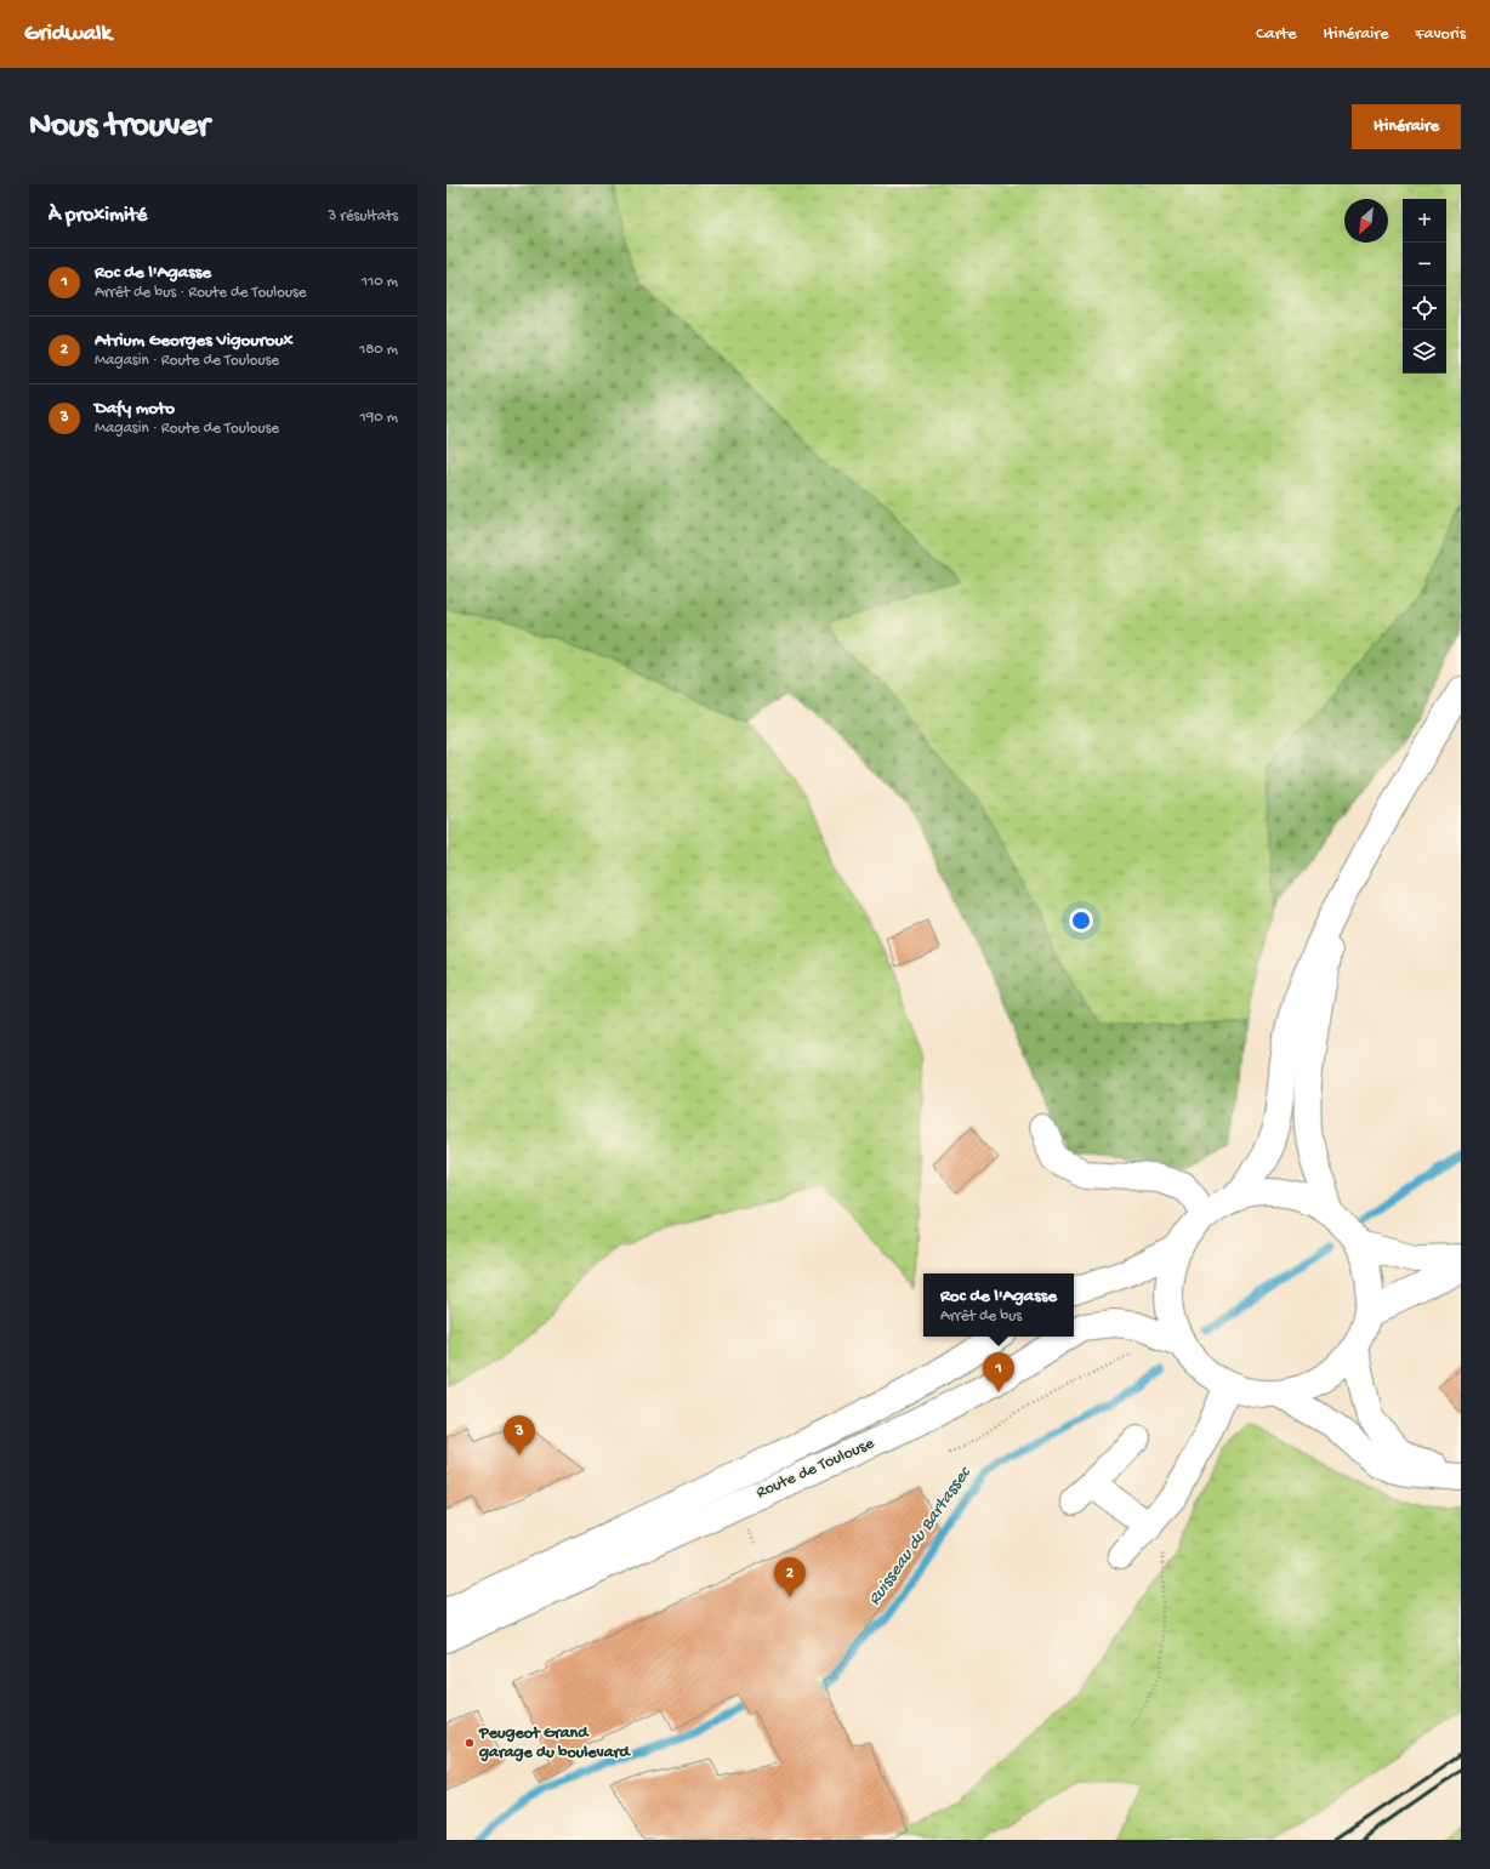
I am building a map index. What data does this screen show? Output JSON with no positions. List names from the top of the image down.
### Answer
{
  "streets": {
    "main road": ["Route de Toulouse"]
  },
  "water": ["Ruisseau du Bartassec"],
  "places": ["Peugeot Grand garage du boulevard"],
  "north": "bottom left",
  "page": {
    "header": "Gridwalk",
    "nav": ["Carte", "Itinéraire", "Favoris"],
    "buttons": "Itinéraire",
    "title": "Nous trouver",
    "heading": ["À proximité", "3 résultats"],
    "map_buttons": ["+", "−"],
    "list": [
      {
        "mark": "1",
        "name": "Roc de l'Agasse",
        "note": "Arrêt de bus · Route de Toulouse",
        "value": "110 m"
      },
      {
        "mark": "2",
        "name": "Atrium Georges Vigouroux",
        "note": "Magasin · Route de Toulouse",
        "value": "180 m"
      },
      {
        "mark": "3",
        "name": "Dafy moto",
        "note": "Magasin · Route de Toulouse",
        "value": "190 m"
      }
    ],
    "popup": ["Roc de l'Agasse", "Arrêt de bus"],
    "pins": ["1", "3", "2"]
  }
}
